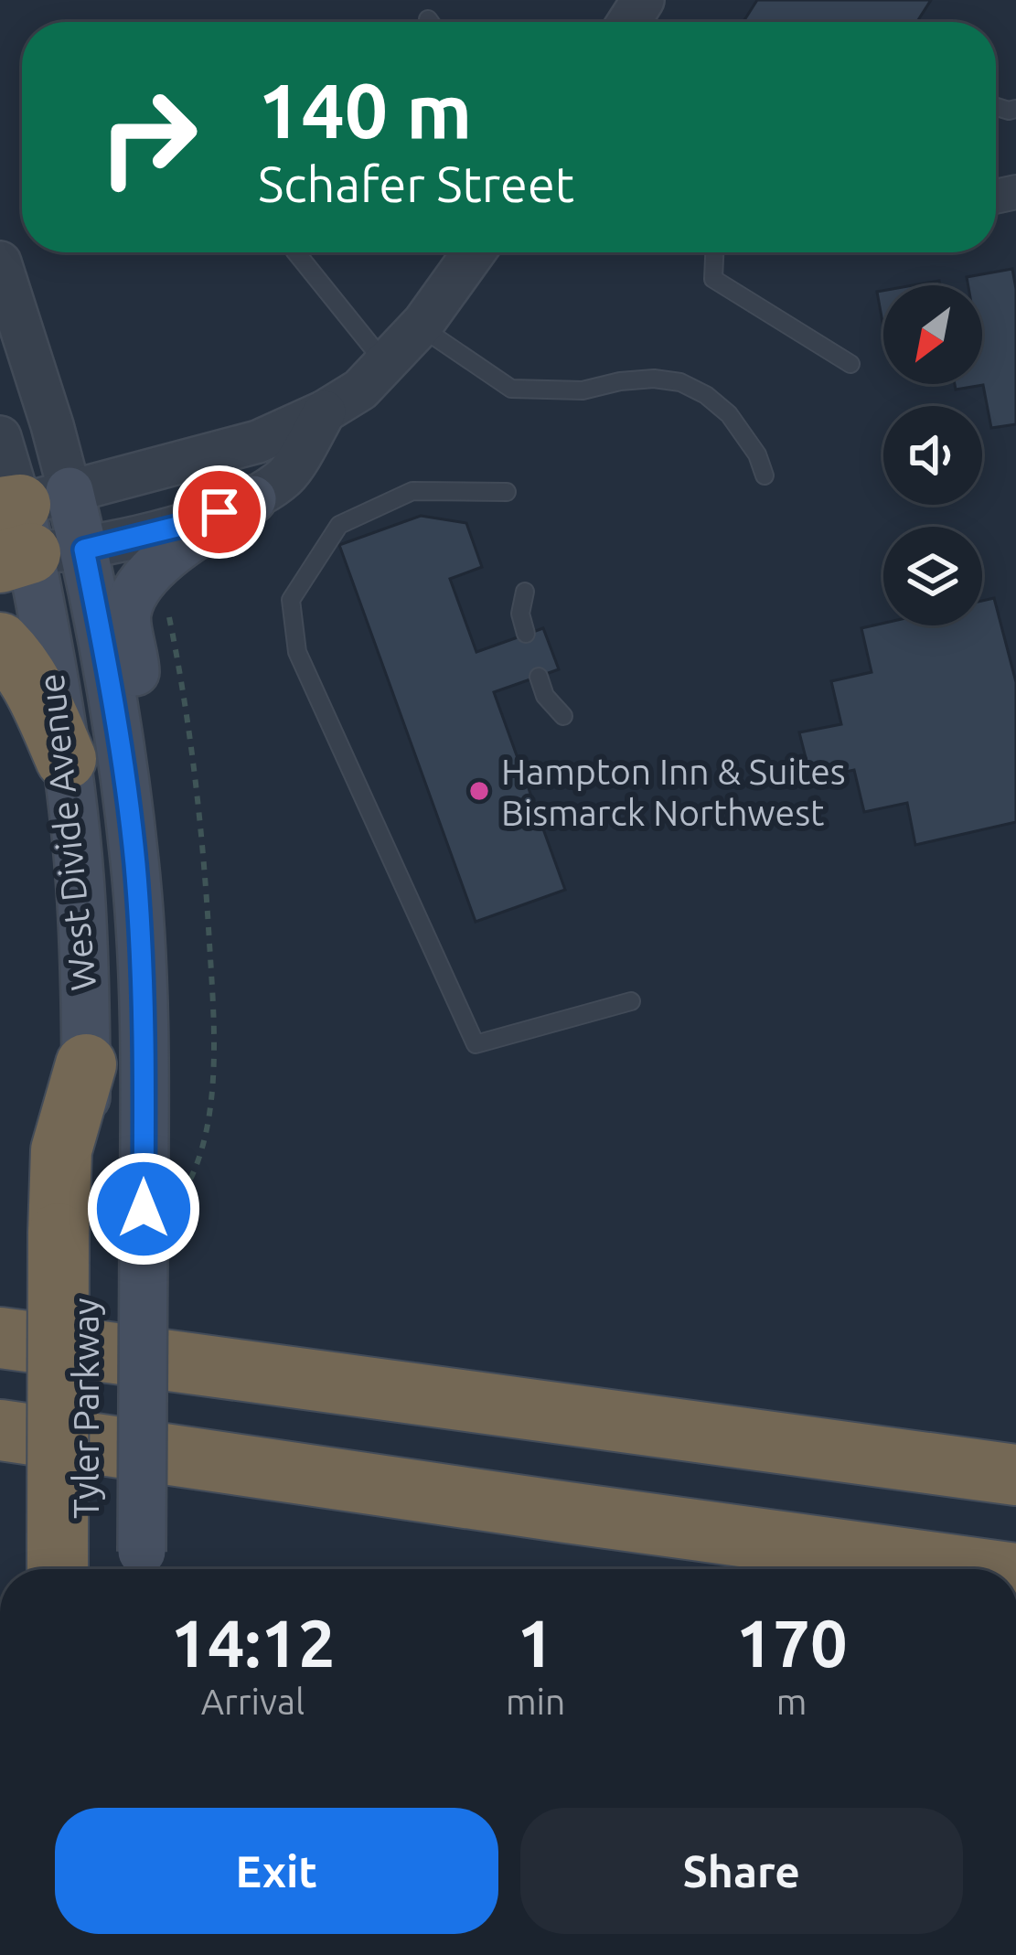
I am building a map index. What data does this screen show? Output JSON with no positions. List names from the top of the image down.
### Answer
{
  "streets": {
    "main road": ["West Divide Avenue", "Tyler Parkway"]
  },
  "crossings": [
    ["West Divide Avenue", "Tyler Parkway"]
  ],
  "places": ["Hampton Inn & Suites Bismarck Northwest"],
  "north": "bottom left",
  "page": {
    "turn": ["140 m", "Schafer Street"],
    "eta": [
      "14:12",
      "Arrival",
      "1",
      "min",
      "170",
      "m"
    ],
    "buttons": ["Exit", "Share"]
  }
}
